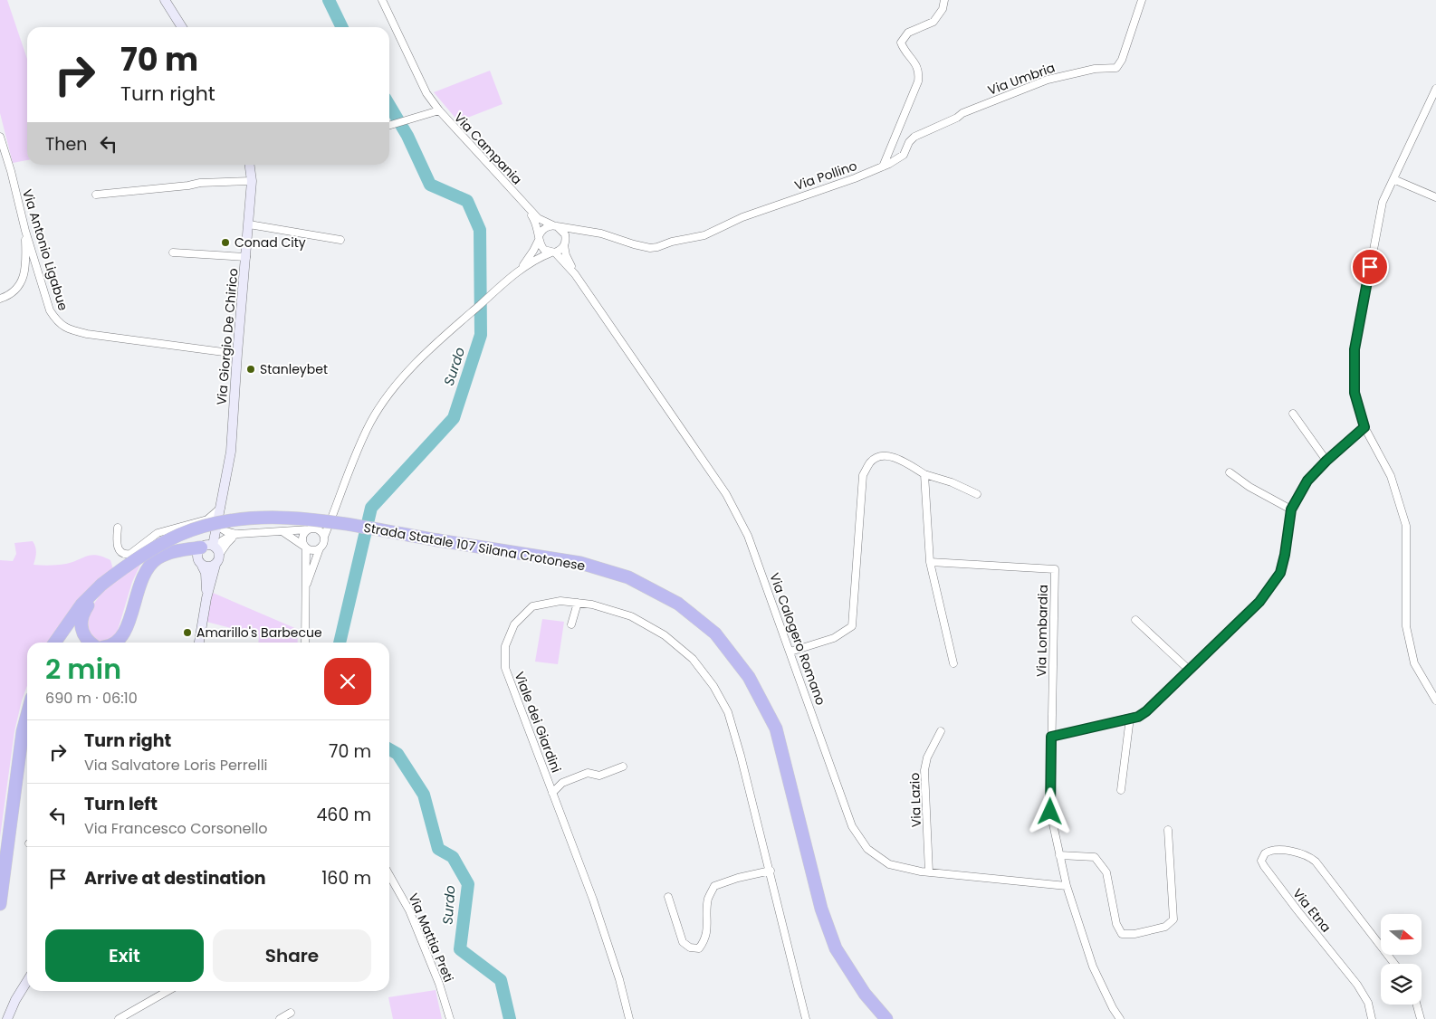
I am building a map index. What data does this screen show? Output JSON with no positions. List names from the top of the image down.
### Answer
{
  "streets": {
    "highway": ["Strada Statale 107 Silana Crotonese"],
    "main road": ["Via Giorgio De Chirico"],
    "street": [
      "Via Umbria",
      "Via Campania",
      "Via Pollino",
      "Via Antonio Ligabue",
      "Via Lombardia",
      "Via Calogero Romano",
      "Viale dei Giardini",
      "Via Lazio",
      "Via Etna",
      "Via Mattia Preti"
    ]
  },
  "crossings": [
    ["Via Umbria", "Via Pollino"],
    ["Via Campania", "Via Pollino"],
    ["Via Antonio Ligabue", "Via Giorgio De Chirico"],
    ["Via Calogero Romano", "Via Lazio"]
  ],
  "water": ["Surdo"],
  "places": ["Conad City", "Stanleybet", "Amarillo's Barbecue"],
  "north": "right",
  "page": {
    "turn": ["70 m", "Turn right"],
    "then": "Then",
    "heading": ["2 min", "690 m · 06:10"],
    "list": [
      {
        "name": "Turn right",
        "note": "Via Salvatore Loris Perrelli",
        "value": "70 m"
      },
      {
        "name": "Turn left",
        "note": "Via Francesco Corsonello",
        "value": "460 m"
      },
      {
        "name": "Arrive at destination",
        "value": "160 m"
      }
    ],
    "buttons": ["Exit", "Share"]
  }
}
